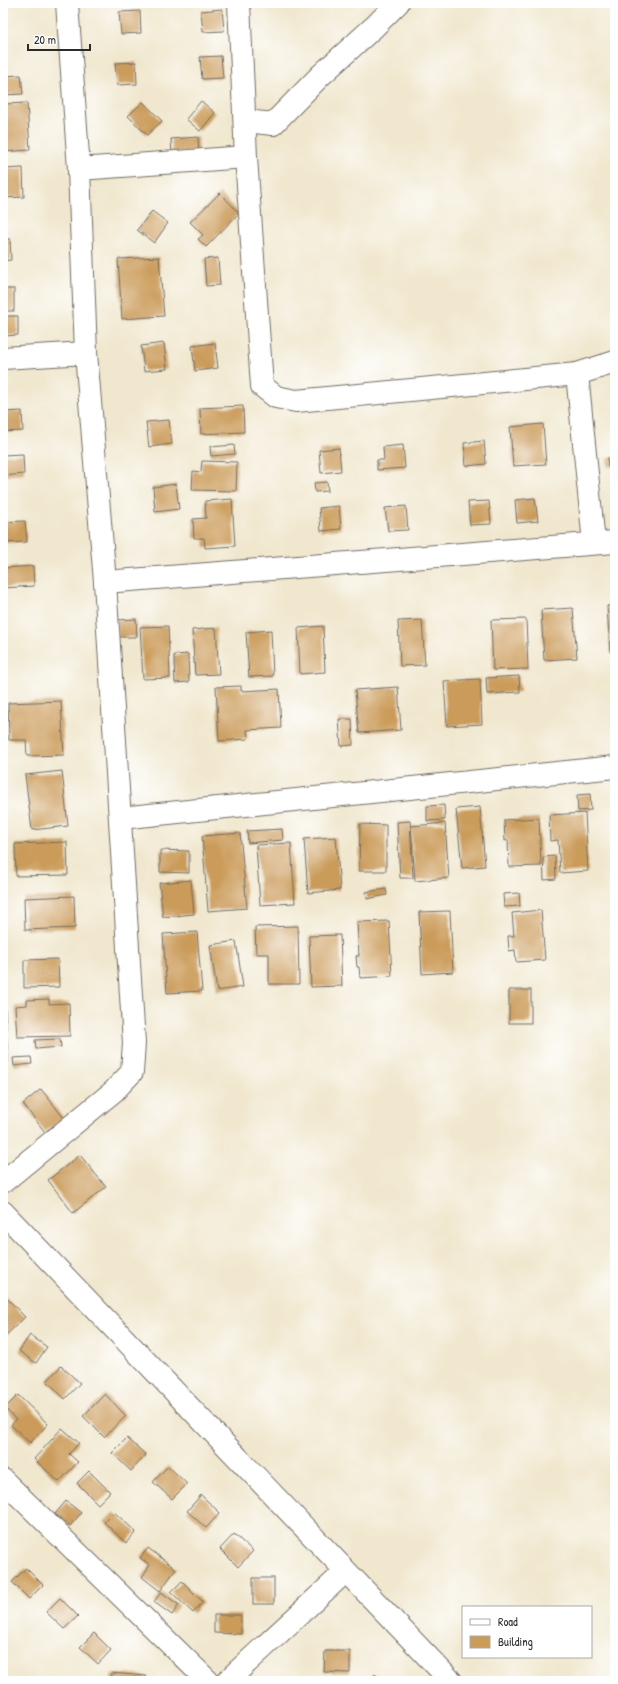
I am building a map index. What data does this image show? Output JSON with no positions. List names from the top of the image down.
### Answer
{
  "legend": ["Road", "Building"],
  "scale_bar": "20 m"
}
